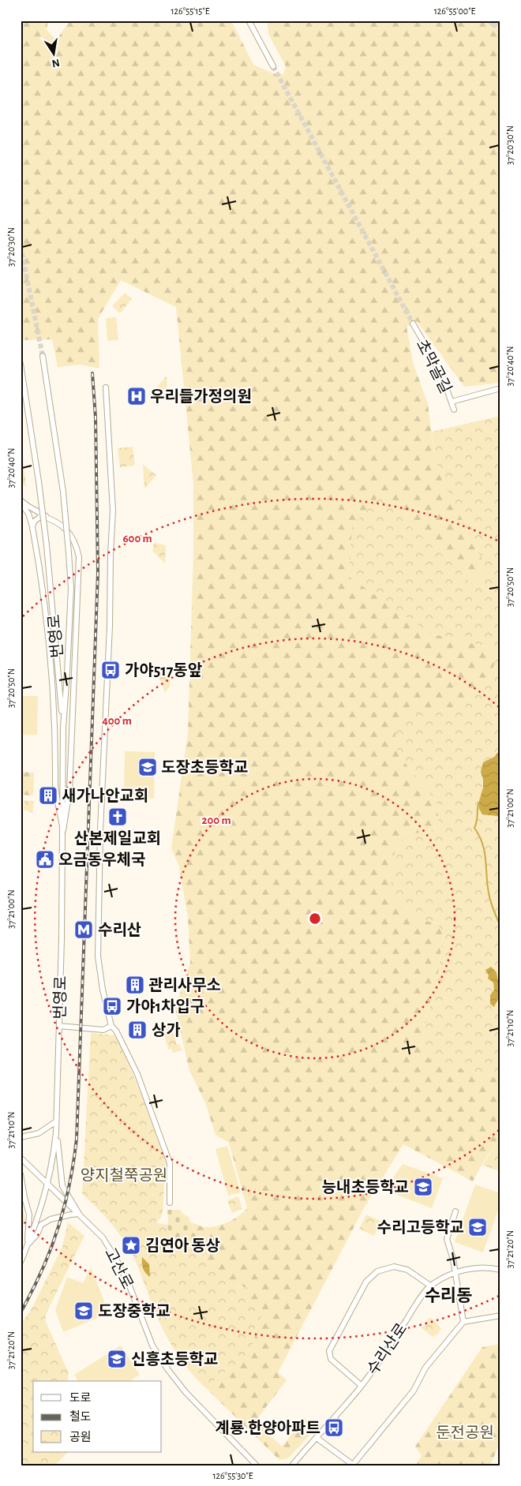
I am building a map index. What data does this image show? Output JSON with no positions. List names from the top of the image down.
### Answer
{
  "streets": {
    "street": [
      "초막골길",
      "번영로",
      "고산로",
      "수리산로"
    ]
  },
  "crossings": [
    ["번영로", "고산로"]
  ],
  "districts": ["수리동"],
  "parks": ["양지철쭉공원", "둔전공원"],
  "places": {
    "hospital": ["우리들가정의원"],
    "bus stop": ["가야517동앞", "가야1차입구", "계룡.한양아파트"],
    "school or university": [
      "도장초등학교",
      "능내초등학교",
      "수리고등학교",
      "도장중학교",
      "신흥초등학교"
    ],
    "building": ["새가나안교회", "관리사무소", "상가"],
    "church": ["산본제일교회"],
    "public building": ["오금동우체국"],
    "metro station": ["수리산"],
    "place": ["김연아 동상"]
  },
  "legend": ["도로", "철도", "공원"],
  "north": "bottom",
  "coordinates": [
    "126°55'15\"E",
    "126°55'00\"E",
    "37°20'30\"N",
    "37°20'40\"N",
    "37°20'50\"N",
    "37°21'00\"N",
    "37°21'10\"N",
    "37°21'20\"N",
    "126°55'30\"E"
  ],
  "rings": ["600 m", "400 m", "200 m"]
}
